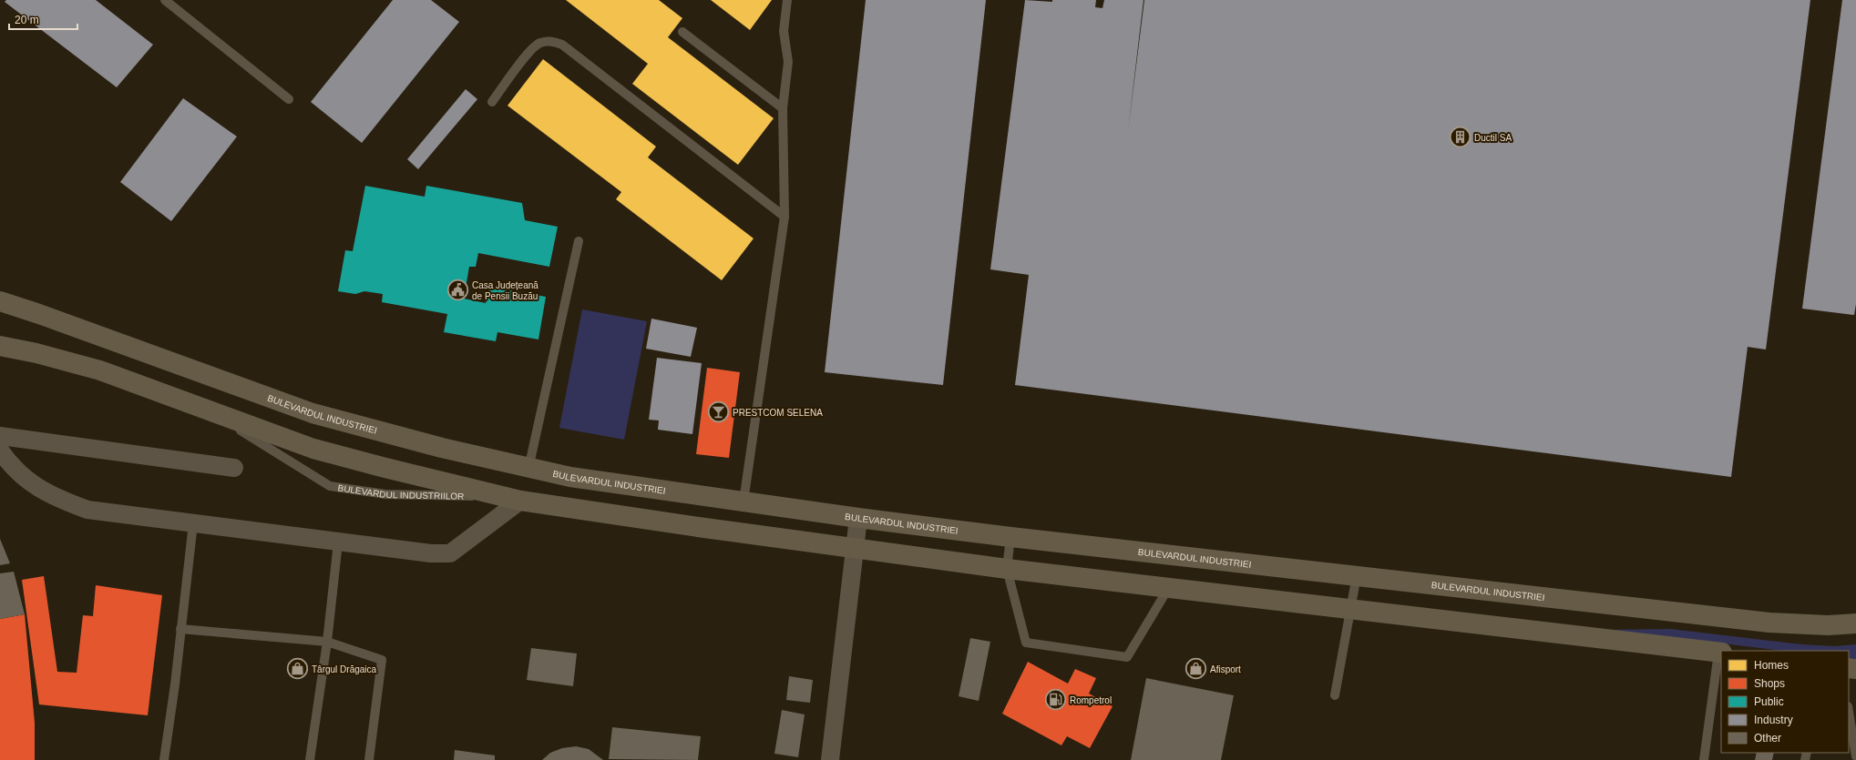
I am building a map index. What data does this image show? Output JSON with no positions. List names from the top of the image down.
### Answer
{
  "streets": {
    "main road": ["BULEVARDUL INDUSTRIEI"],
    "lane": ["BULEVARDUL INDUSTRIILOR"]
  },
  "places": {
    "building": ["Ductil SA"],
    "public building": ["Casa Județeană de Pensii Buzău"],
    "bar": ["PRESTCOM SELENA"],
    "shop": ["Târgul Drăgaica", "Afisport"],
    "fuel station": ["Rompetrol"]
  },
  "legend": [
    "Homes",
    "Shops",
    "Public",
    "Industry",
    "Other"
  ],
  "scale_bar": "20 m"
}
